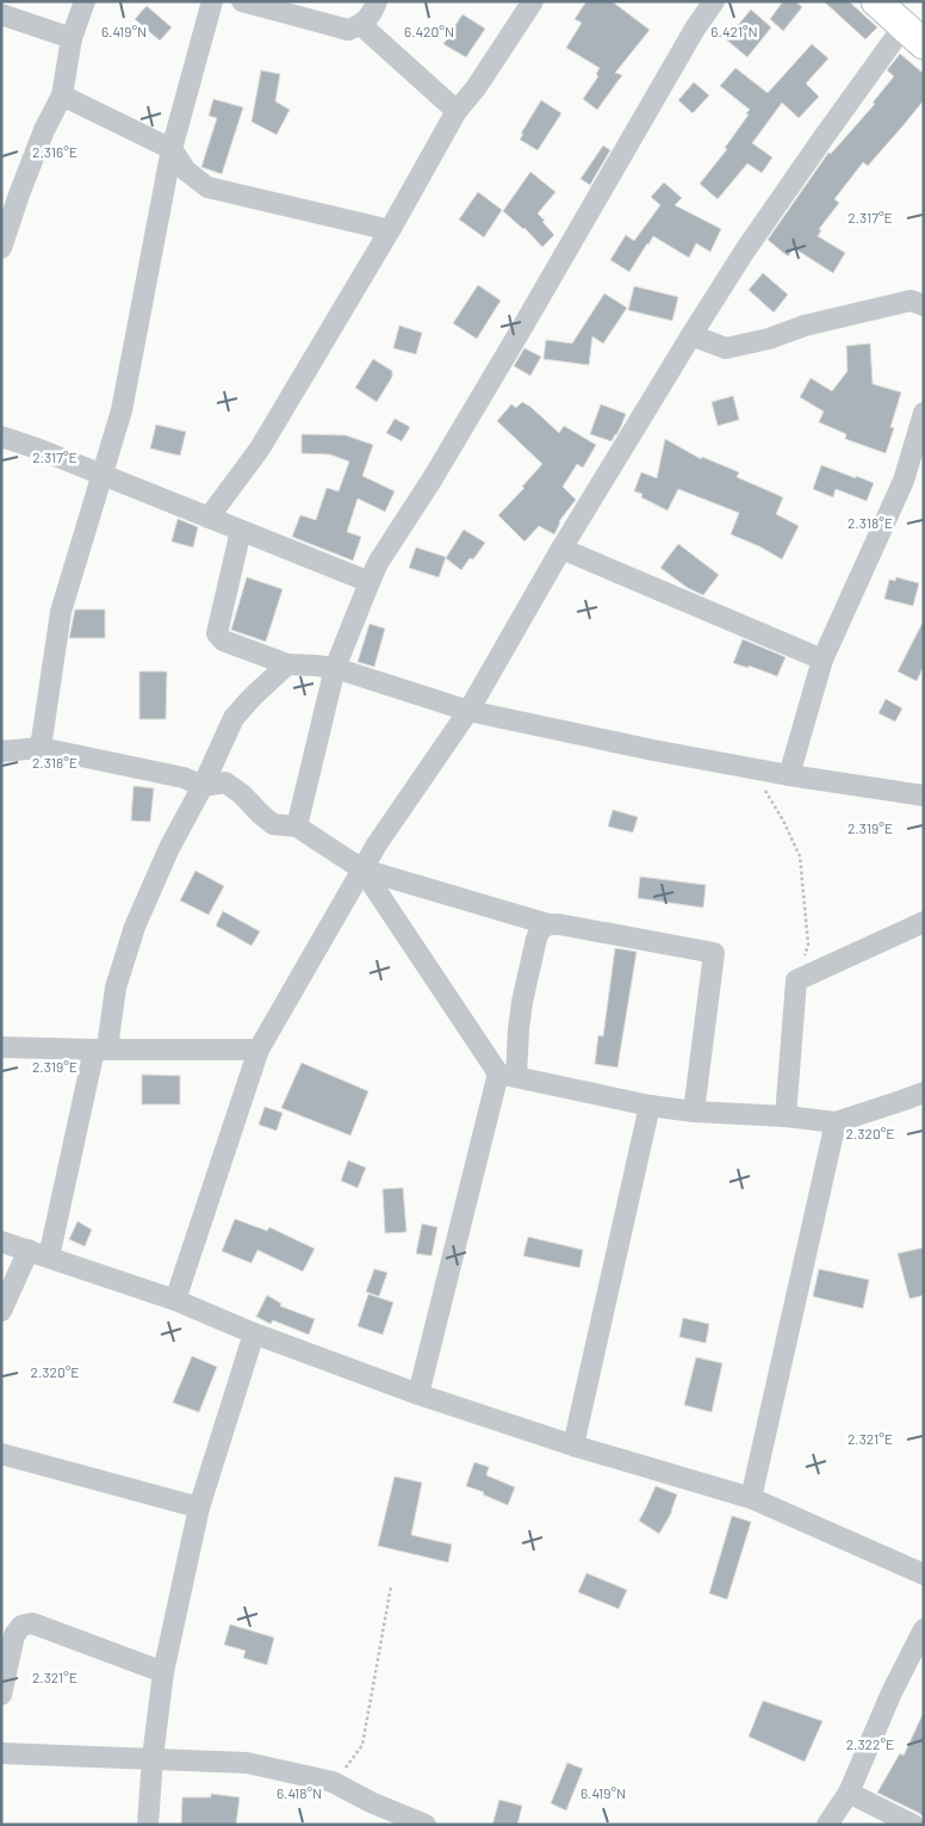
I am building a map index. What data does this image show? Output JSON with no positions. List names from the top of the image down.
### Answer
{
  "coordinates": [
    "6.419°N",
    "6.420°N",
    "6.421°N",
    "2.316°E",
    "2.317°E",
    "2.318°E",
    "2.319°E",
    "2.320°E",
    "2.321°E",
    "2.322°E",
    "6.418°N"
  ]
}
